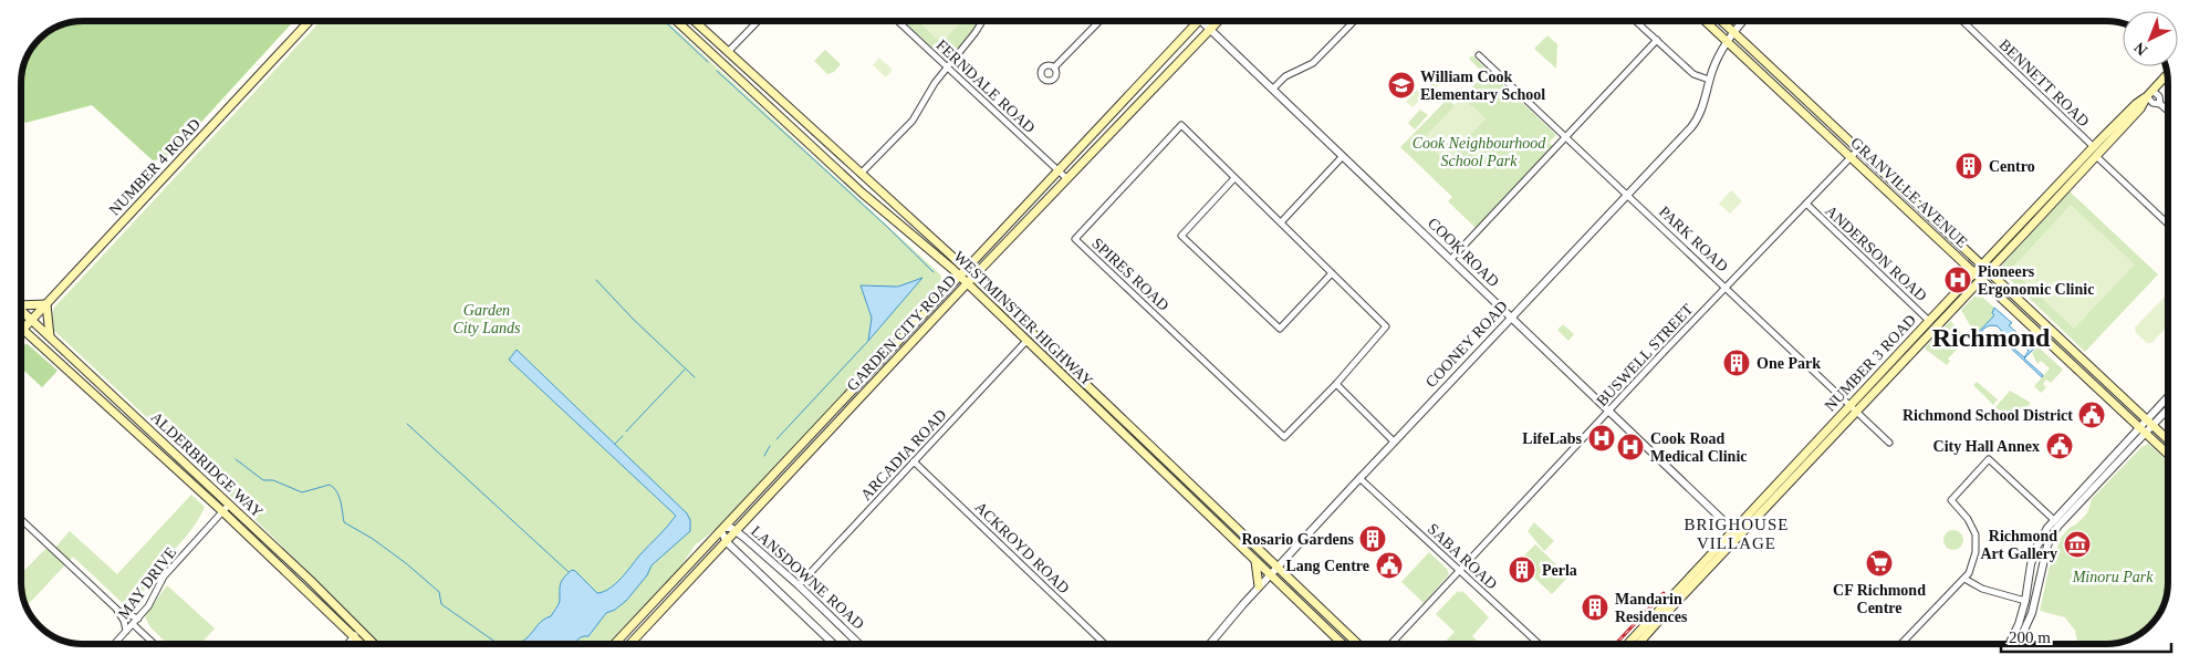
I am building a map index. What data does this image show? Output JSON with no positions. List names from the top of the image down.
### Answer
{
  "streets": {
    "main road": [
      "NUMBER 4 ROAD",
      "GRANVILLE AVENUE",
      "WESTMINSTER HIGHWAY",
      "GARDEN CITY ROAD",
      "NUMBER 3 ROAD",
      "ALDERBRIDGE WAY"
    ],
    "street": [
      "BENNETT ROAD",
      "FERNDALE ROAD",
      "PARK ROAD",
      "COOK ROAD",
      "ANDERSON ROAD",
      "SPIRES ROAD",
      "COONEY ROAD",
      "BUSWELL STREET",
      "ARCADIA ROAD",
      "ACKROYD ROAD",
      "SABA ROAD",
      "LANSDOWNE ROAD",
      "MAY DRIVE"
    ]
  },
  "crossings": [
    ["BENNETT ROAD", "NUMBER 3 ROAD"],
    ["FERNDALE ROAD", "GARDEN CITY ROAD"],
    ["NUMBER 4 ROAD", "ALDERBRIDGE WAY"],
    ["GRANVILLE AVENUE", "COONEY ROAD"],
    ["GRANVILLE AVENUE", "BUSWELL STREET"],
    ["GRANVILLE AVENUE", "NUMBER 3 ROAD"],
    ["PARK ROAD", "COONEY ROAD"],
    ["PARK ROAD", "BUSWELL STREET"],
    ["PARK ROAD", "NUMBER 3 ROAD"],
    ["COOK ROAD", "GARDEN CITY ROAD"],
    ["COOK ROAD", "COONEY ROAD"],
    ["COOK ROAD", "BUSWELL STREET"],
    ["COOK ROAD", "NUMBER 3 ROAD"],
    ["ANDERSON ROAD", "BUSWELL STREET"],
    ["ANDERSON ROAD", "NUMBER 3 ROAD"],
    ["WESTMINSTER HIGHWAY", "GARDEN CITY ROAD"],
    ["WESTMINSTER HIGHWAY", "COONEY ROAD"],
    ["WESTMINSTER HIGHWAY", "ARCADIA ROAD"],
    ["GARDEN CITY ROAD", "LANSDOWNE ROAD"],
    ["COONEY ROAD", "SABA ROAD"],
    ["BUSWELL STREET", "SABA ROAD"],
    ["ARCADIA ROAD", "ACKROYD ROAD"],
    ["ARCADIA ROAD", "LANSDOWNE ROAD"],
    ["ALDERBRIDGE WAY", "MAY DRIVE"]
  ],
  "districts": ["Richmond", "BRIGHOUSE VILLAGE"],
  "parks": ["Cook Neighbourhood School Park", "Garden City Lands", "Minoru Park"],
  "places": {
    "school or university": ["William Cook Elementary School"],
    "building": [
      "Centro",
      "One Park",
      "Rosario Gardens",
      "Perla",
      "Mandarin Residences"
    ],
    "hospital": ["Pioneers Ergonomic Clinic", "LifeLabs", "Cook Road Medical Clinic"],
    "public building": ["Richmond School District", "City Hall Annex", "Lang Centre"],
    "museum": ["Richmond Art Gallery"],
    "supermarket": ["CF Richmond Centre"]
  },
  "scale_bar": "200 m",
  "north": "bottom left"
}
